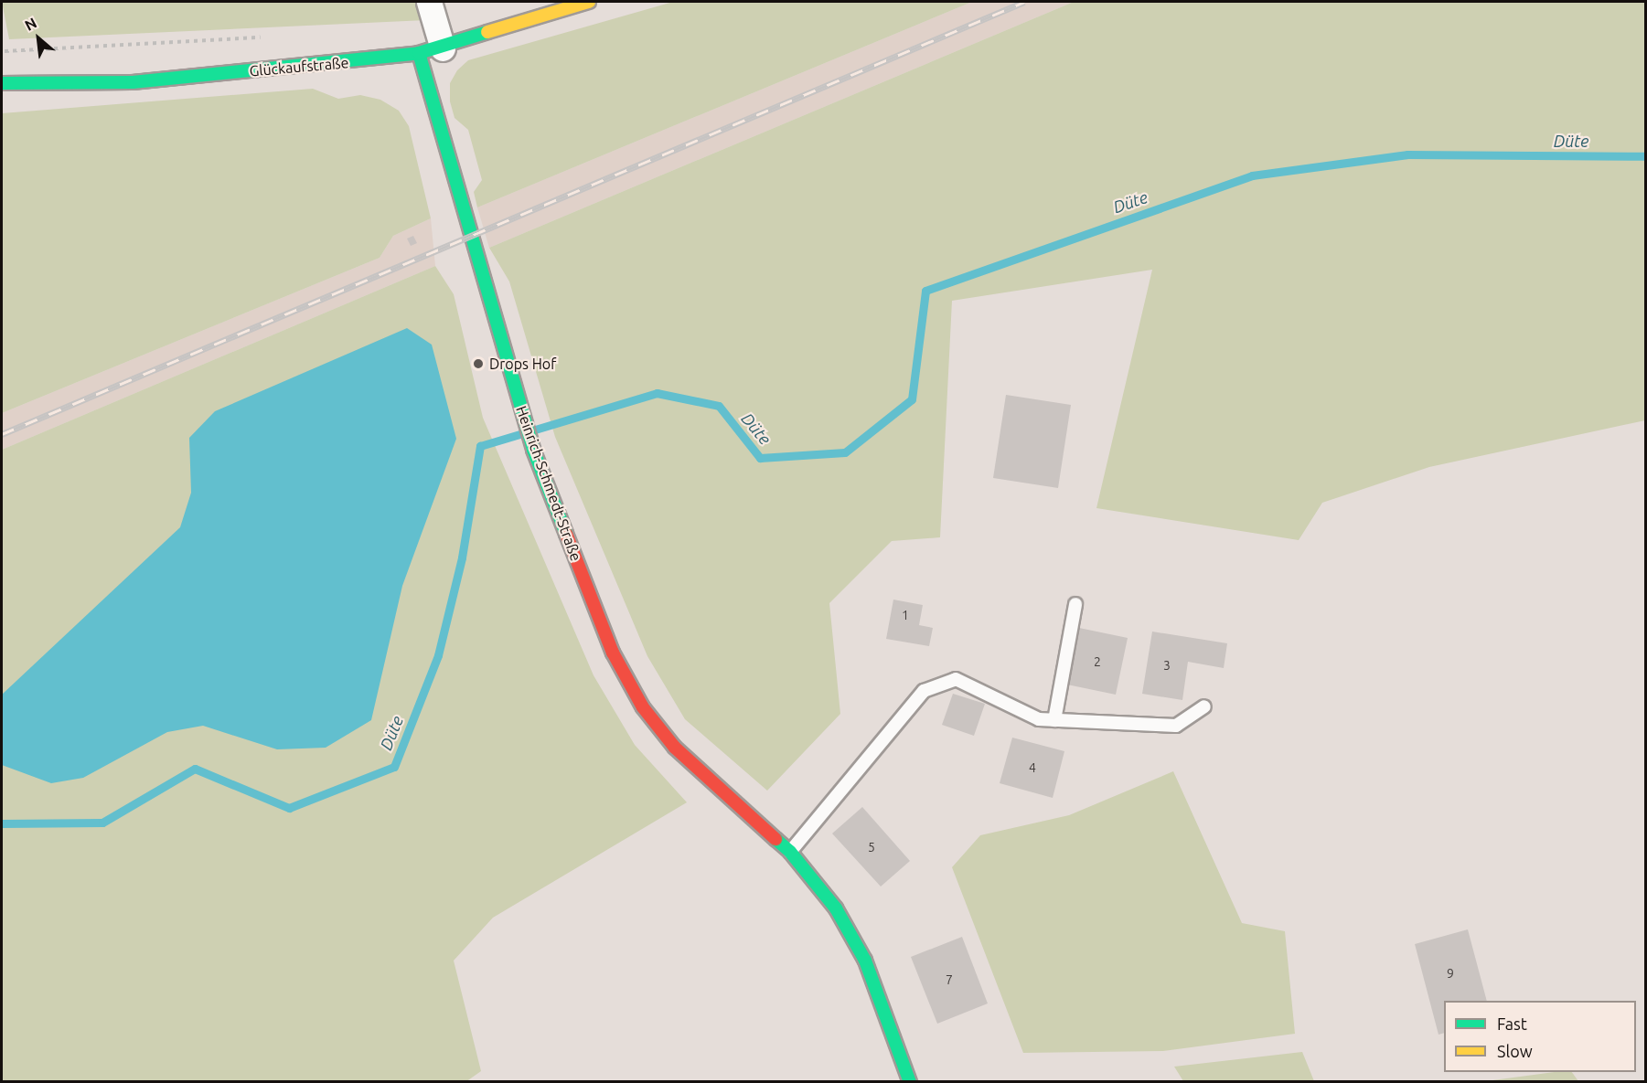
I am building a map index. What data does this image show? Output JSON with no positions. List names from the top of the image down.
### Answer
{
  "streets": {
    "street": ["Glückaufstraße", "Heinrich-Schmedt-Straße"]
  },
  "crossings": [
    ["Glückaufstraße", "Heinrich-Schmedt-Straße"]
  ],
  "water": ["Düte"],
  "places": ["Drops Hof"],
  "house_numbers": [
    "1",
    "2",
    "3",
    "4",
    "5",
    "9",
    "7"
  ],
  "legend": ["Fast", "Slow"],
  "north": "top left"
}
